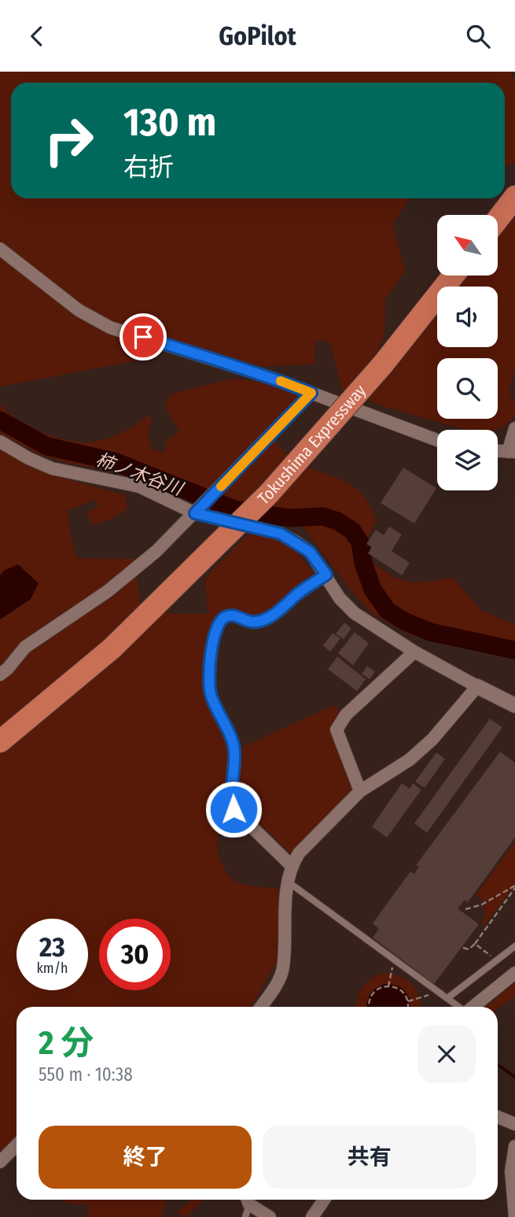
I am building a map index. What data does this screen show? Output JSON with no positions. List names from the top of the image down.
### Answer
{
  "streets": {
    "highway": ["Tokushima Expressway"]
  },
  "water": ["柿ノ木谷川"],
  "north": "top left",
  "page": {
    "header": "GoPilot",
    "turn": ["130 m", "右折"],
    "speed": "23 km/h",
    "limit": "30",
    "heading": ["2 分", "550 m · 10:38"],
    "buttons": ["終了", "共有"]
  }
}
